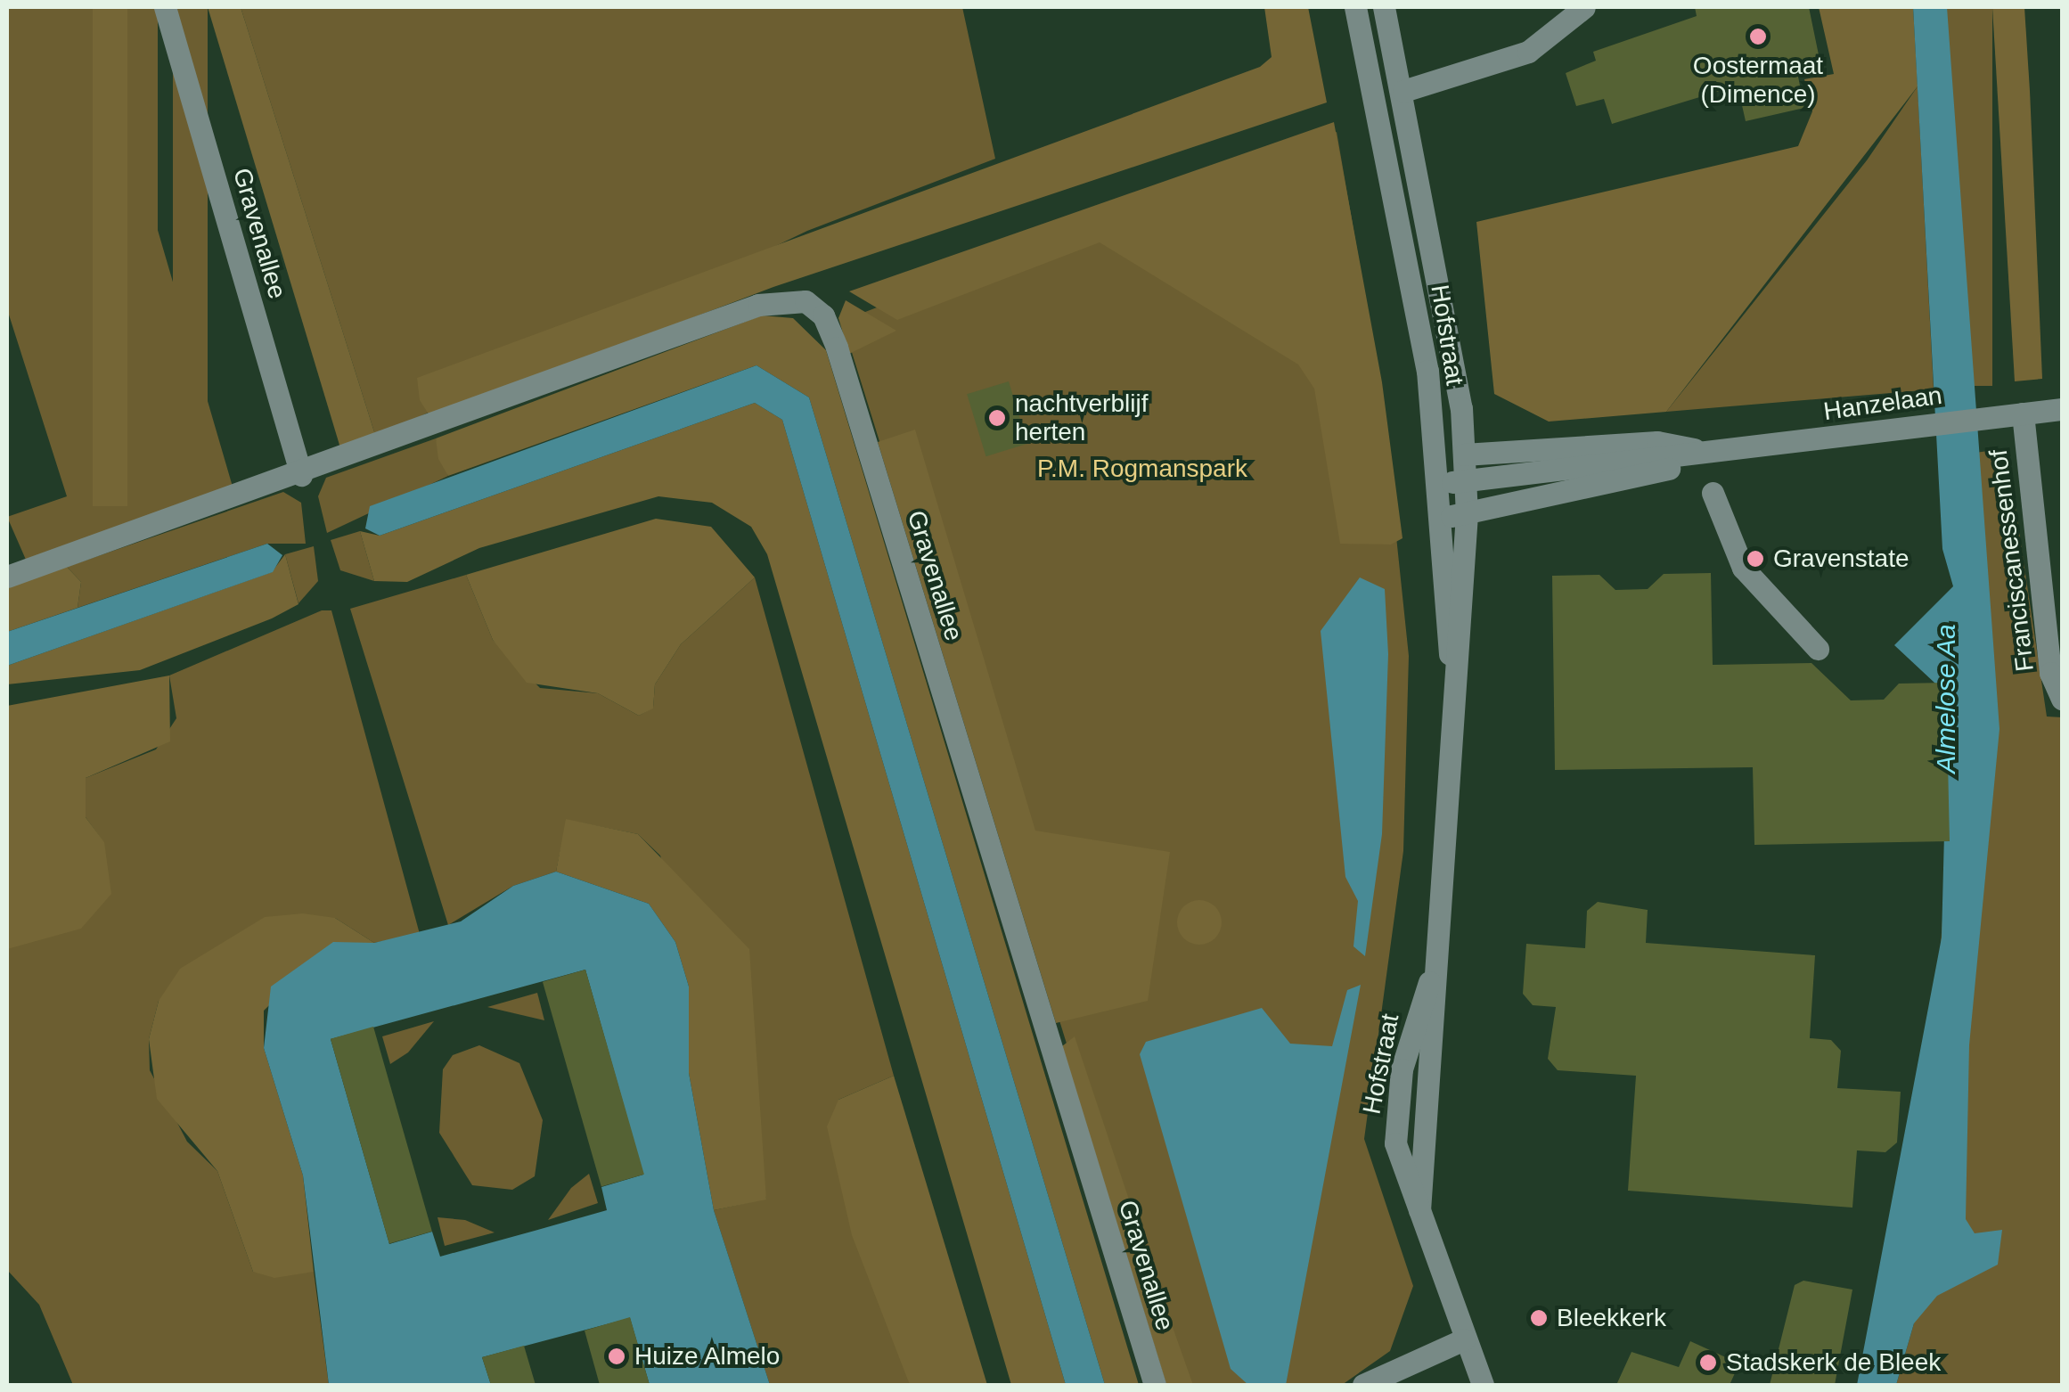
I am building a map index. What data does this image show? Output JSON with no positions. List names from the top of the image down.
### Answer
{
  "streets": {
    "street": [
      "Gravenallee",
      "Hofstraat",
      "Hanzelaan",
      "Franciscanessenhof"
    ]
  },
  "crossings": [
    ["Hofstraat", "Hanzelaan"],
    ["Hanzelaan", "Franciscanessenhof"]
  ],
  "water": ["Almelose Aa"],
  "parks": ["P.M. Rogmanspark"],
  "places": [
    "Oostermaat (Dimence)",
    "nachtverblijf herten",
    "Gravenstate",
    "Bleekkerk",
    "Huize Almelo",
    "Stadskerk de Bleek"
  ]
}
